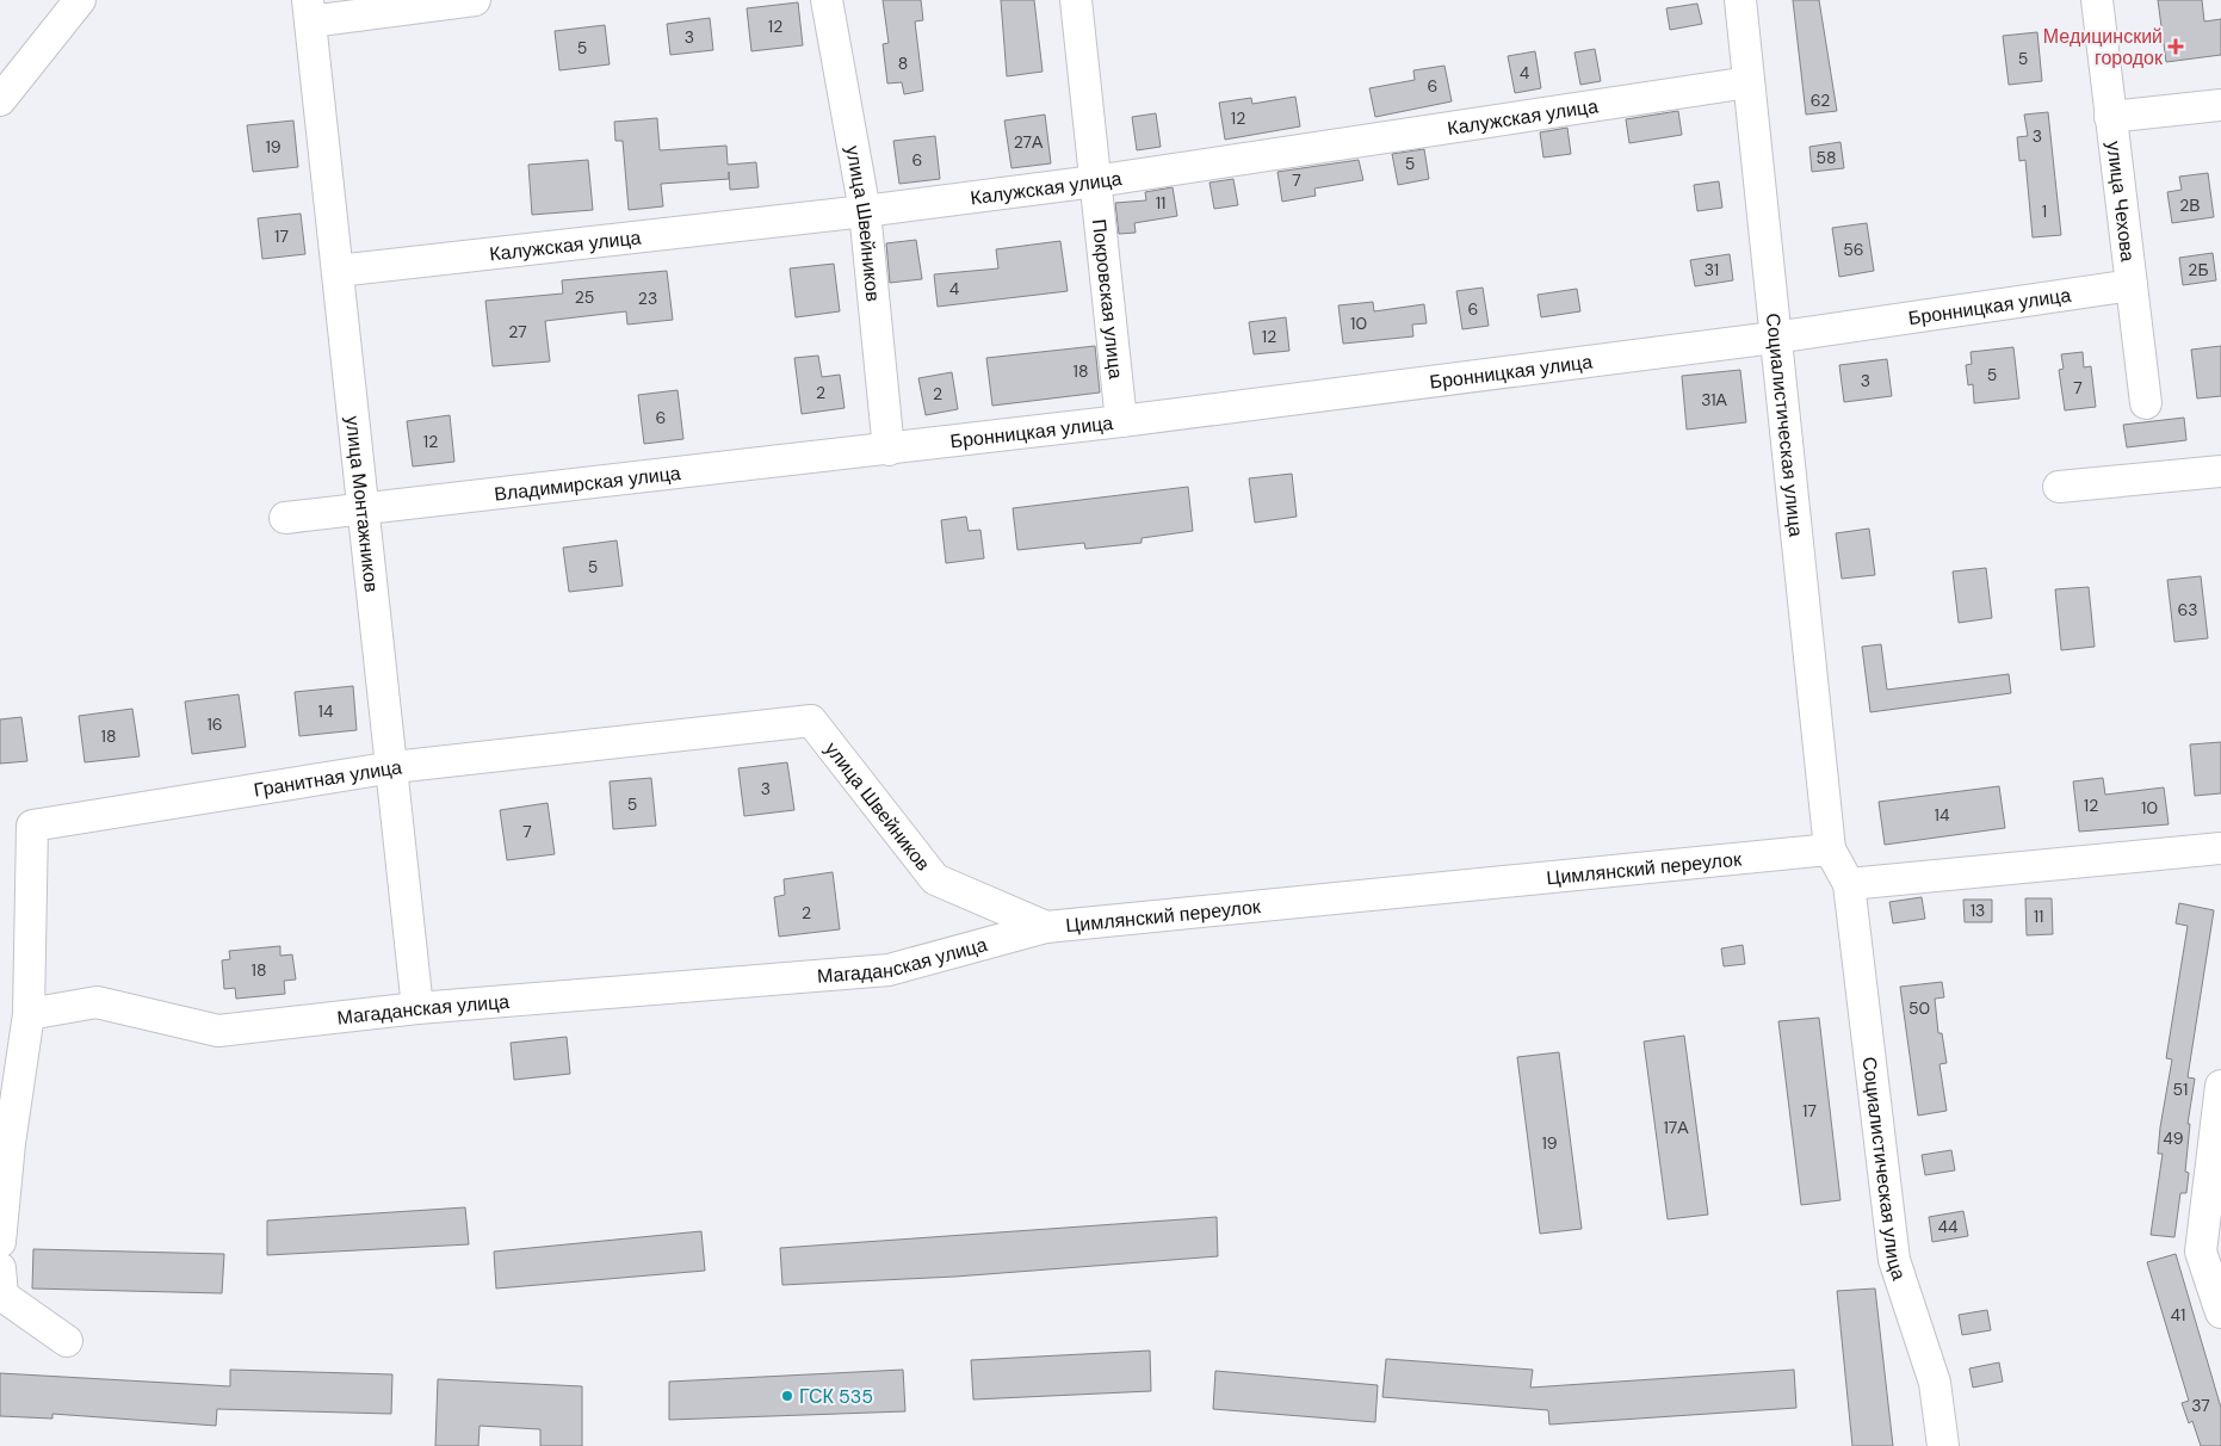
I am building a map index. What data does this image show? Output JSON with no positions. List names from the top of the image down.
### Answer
{
  "streets": {
    "street": [
      "Калужская улица",
      "улица Чехова",
      "улица Швейников",
      "Покровская улица",
      "Бронницкая улица",
      "Социалистическая улица",
      "Владимирская улица",
      "улица Монтажников",
      "Гранитная улица",
      "Цимлянский переулок",
      "Магаданская улица"
    ]
  },
  "crossings": [
    ["Калужская улица", "улица Швейников"],
    ["Калужская улица", "Покровская улица"],
    ["Калужская улица", "Социалистическая улица"],
    ["Калужская улица", "улица Монтажников"],
    ["улица Чехова", "Бронницкая улица"],
    ["улица Швейников", "Бронницкая улица"],
    ["улица Швейников", "Владимирская улица"],
    ["улица Швейников", "Гранитная улица"],
    ["улица Швейников", "Цимлянский переулок"],
    ["улица Швейников", "Магаданская улица"],
    ["Покровская улица", "Бронницкая улица"],
    ["Бронницкая улица", "Социалистическая улица"],
    ["Бронницкая улица", "Владимирская улица"],
    ["Социалистическая улица", "Цимлянский переулок"],
    ["Владимирская улица", "улица Монтажников"],
    ["улица Монтажников", "Гранитная улица"],
    ["улица Монтажников", "Магаданская улица"],
    ["Гранитная улица", "Магаданская улица"],
    ["Цимлянский переулок", "Магаданская улица"]
  ],
  "places": {
    "health": ["Медицинский городок"],
    "other": ["ГСК 535"]
  },
  "house_numbers": [
    "12",
    "3",
    "5",
    "5",
    "8",
    "4",
    "6",
    "62",
    "12",
    "3",
    "27А",
    "19",
    "58",
    "6",
    "5",
    "7",
    "11",
    "2В",
    "1",
    "17",
    "56",
    "31",
    "2Б",
    "4",
    "25",
    "23",
    "6",
    "10",
    "27",
    "12",
    "18",
    "5",
    "3",
    "7",
    "2",
    "2",
    "31А",
    "6",
    "12",
    "5",
    "63",
    "14",
    "16",
    "18",
    "3",
    "5",
    "12",
    "10",
    "14",
    "7",
    "13",
    "2",
    "11",
    "18",
    "50",
    "51",
    "17",
    "17А",
    "49",
    "19",
    "44",
    "41",
    "37"
  ]
}
